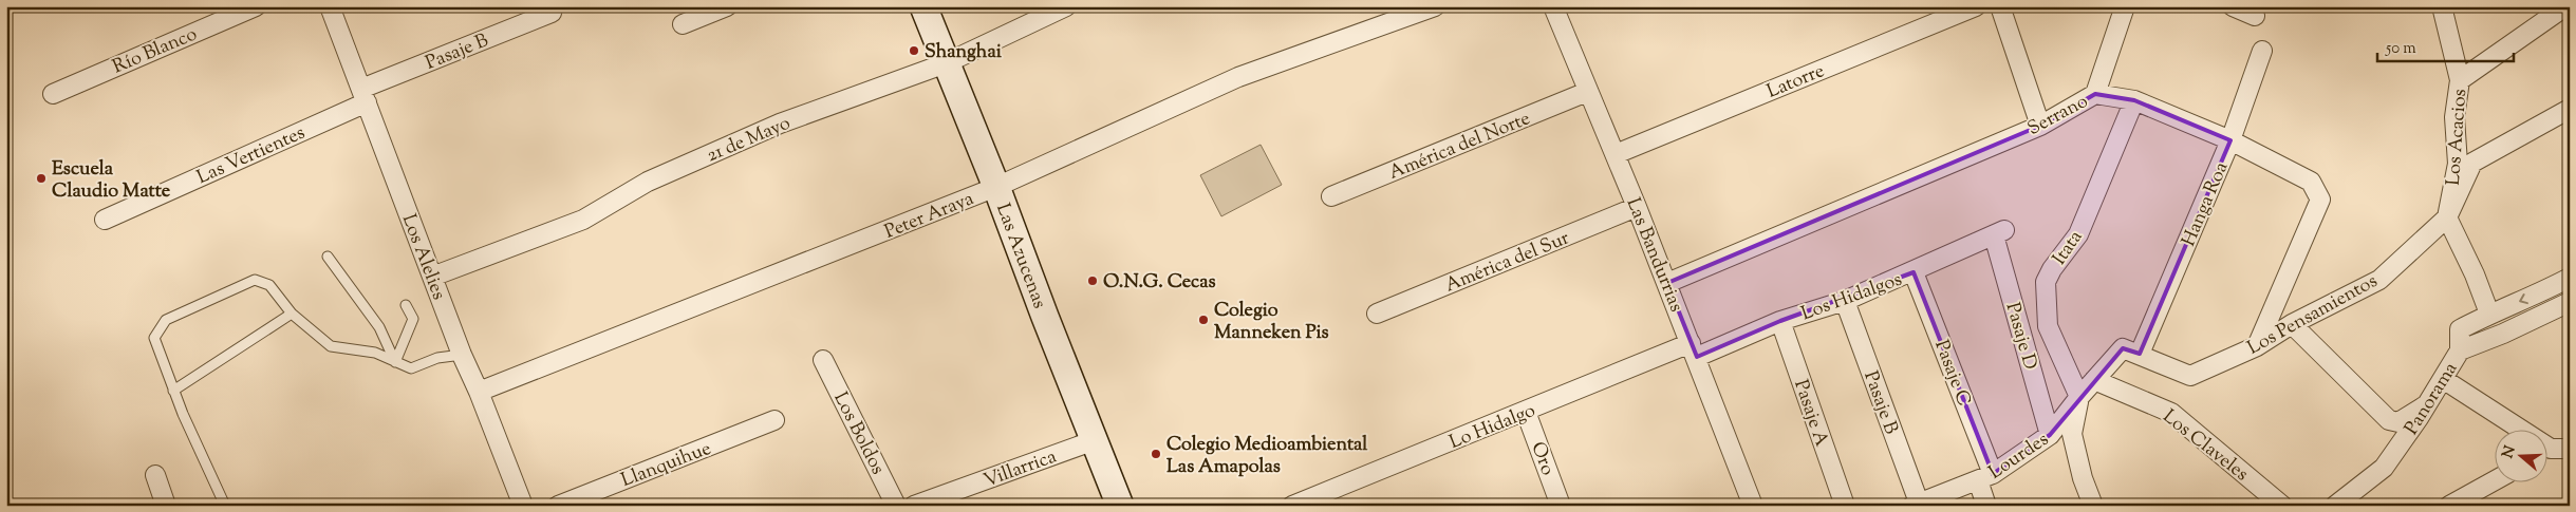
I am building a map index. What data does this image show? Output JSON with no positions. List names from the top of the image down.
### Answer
{
  "streets": {
    "street": [
      "Río Blanco",
      "Pasaje B",
      "Latorre",
      "Serrano",
      "Los Acacios",
      "21 de Mayo",
      "América del Norte",
      "Las Vertientes",
      "Hanga Roa",
      "Peter Araya",
      "Itata",
      "Las Bandurrias",
      "Las Azucenas",
      "Los Alelies",
      "América del Sur",
      "Los Hidalgos",
      "Los Pensamientos",
      "Pasaje D",
      "Pasaje C",
      "Panorama",
      "Pasaje A",
      "Lo Hidalgo",
      "Los Boldos",
      "Los Claveles",
      "Lourdes",
      "Oro",
      "Llanquihue",
      "Villarrica"
    ]
  },
  "crossings": [
    ["Pasaje B", "Las Vertientes"],
    ["Pasaje B", "Los Alelies"],
    ["Pasaje B", "Los Hidalgos"],
    ["Pasaje B", "Lourdes"],
    ["Latorre", "Las Bandurrias"],
    ["Serrano", "Hanga Roa"],
    ["Serrano", "Itata"],
    ["Serrano", "Las Bandurrias"],
    ["Serrano", "Los Pensamientos"],
    ["Los Acacios", "Los Pensamientos"],
    ["21 de Mayo", "Las Azucenas"],
    ["21 de Mayo", "Los Alelies"],
    ["América del Norte", "Las Bandurrias"],
    ["Las Vertientes", "Los Alelies"],
    ["Hanga Roa", "Los Pensamientos"],
    ["Peter Araya", "Las Azucenas"],
    ["Peter Araya", "Los Alelies"],
    ["Itata", "Los Pensamientos"],
    ["Itata", "Lourdes"],
    ["Las Bandurrias", "América del Sur"],
    ["Las Bandurrias", "Los Hidalgos"],
    ["Las Bandurrias", "Lo Hidalgo"],
    ["Las Azucenas", "Villarrica"],
    ["Los Hidalgos", "Pasaje D"],
    ["Los Hidalgos", "Pasaje C"],
    ["Los Hidalgos", "Pasaje A"],
    ["Los Hidalgos", "Lo Hidalgo"],
    ["Los Pensamientos", "Los Claveles"],
    ["Los Pensamientos", "Lourdes"],
    ["Pasaje D", "Lourdes"],
    ["Pasaje C", "Lourdes"],
    ["Lo Hidalgo", "Oro"]
  ],
  "places": [
    "Shanghai",
    "Escuela Claudio Matte",
    "O.N.G. Cecas",
    "Colegio Manneken Pis",
    "Colegio Medioambiental Las Amapolas"
  ],
  "scale_bar": "50 m",
  "north": "left"
}
